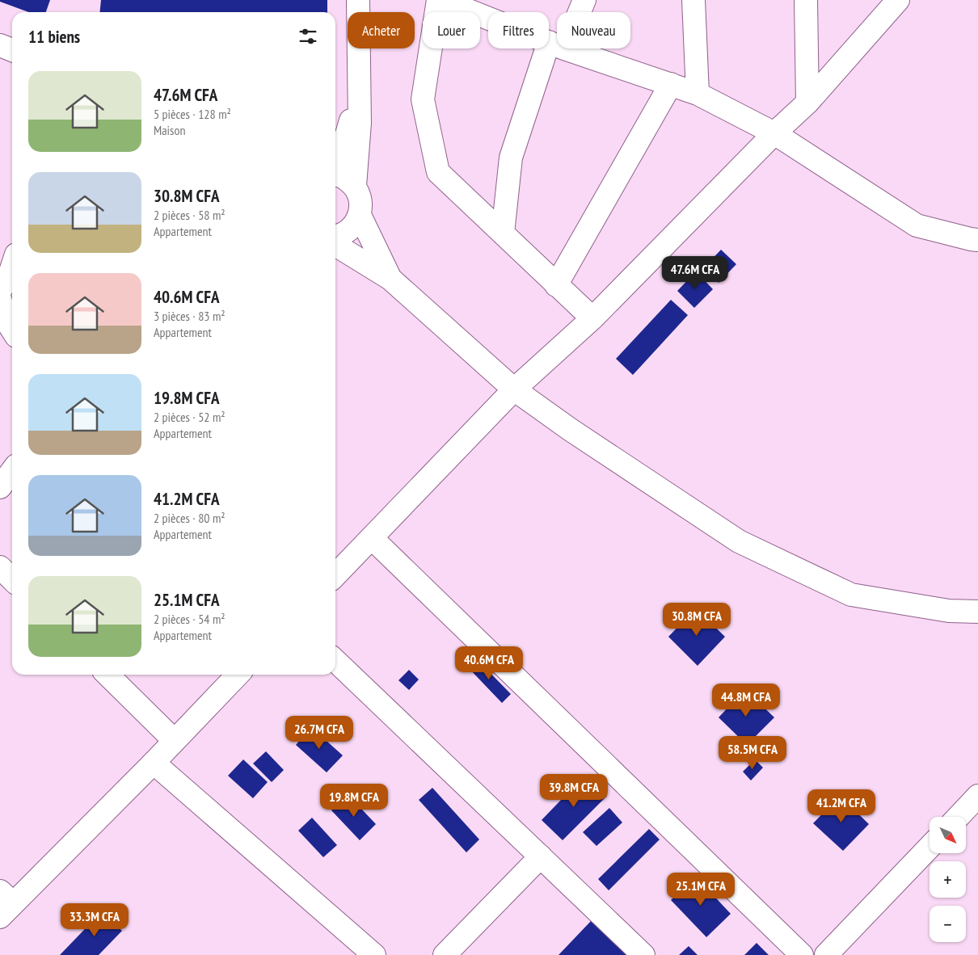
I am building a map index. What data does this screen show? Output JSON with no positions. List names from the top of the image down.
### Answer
{
  "north": "bottom right",
  "page": {
    "chip": [
      "Acheter",
      "Louer",
      "Filtres",
      "Nouveau"
    ],
    "heading": "11 biens",
    "list": [
      {
        "name": "47.6M CFA",
        "note": "5 pièces · 128 m² · Maison"
      },
      {
        "name": "30.8M CFA",
        "note": "2 pièces · 58 m² · Appartement"
      },
      {
        "name": "40.6M CFA",
        "note": "3 pièces · 83 m² · Appartement"
      },
      {
        "name": "19.8M CFA",
        "note": "2 pièces · 52 m² · Appartement"
      },
      {
        "name": "41.2M CFA",
        "note": "2 pièces · 80 m² · Appartement"
      },
      {
        "name": "25.1M CFA",
        "note": "2 pièces · 54 m² · Appartement"
      }
    ],
    "price": [
      "47.6M CFA",
      "30.8M CFA",
      "40.6M CFA",
      "44.8M CFA",
      "26.7M CFA",
      "58.5M CFA",
      "39.8M CFA",
      "19.8M CFA",
      "41.2M CFA",
      "25.1M CFA",
      "33.3M CFA"
    ],
    "map_buttons": ["+", "−"]
  }
}
